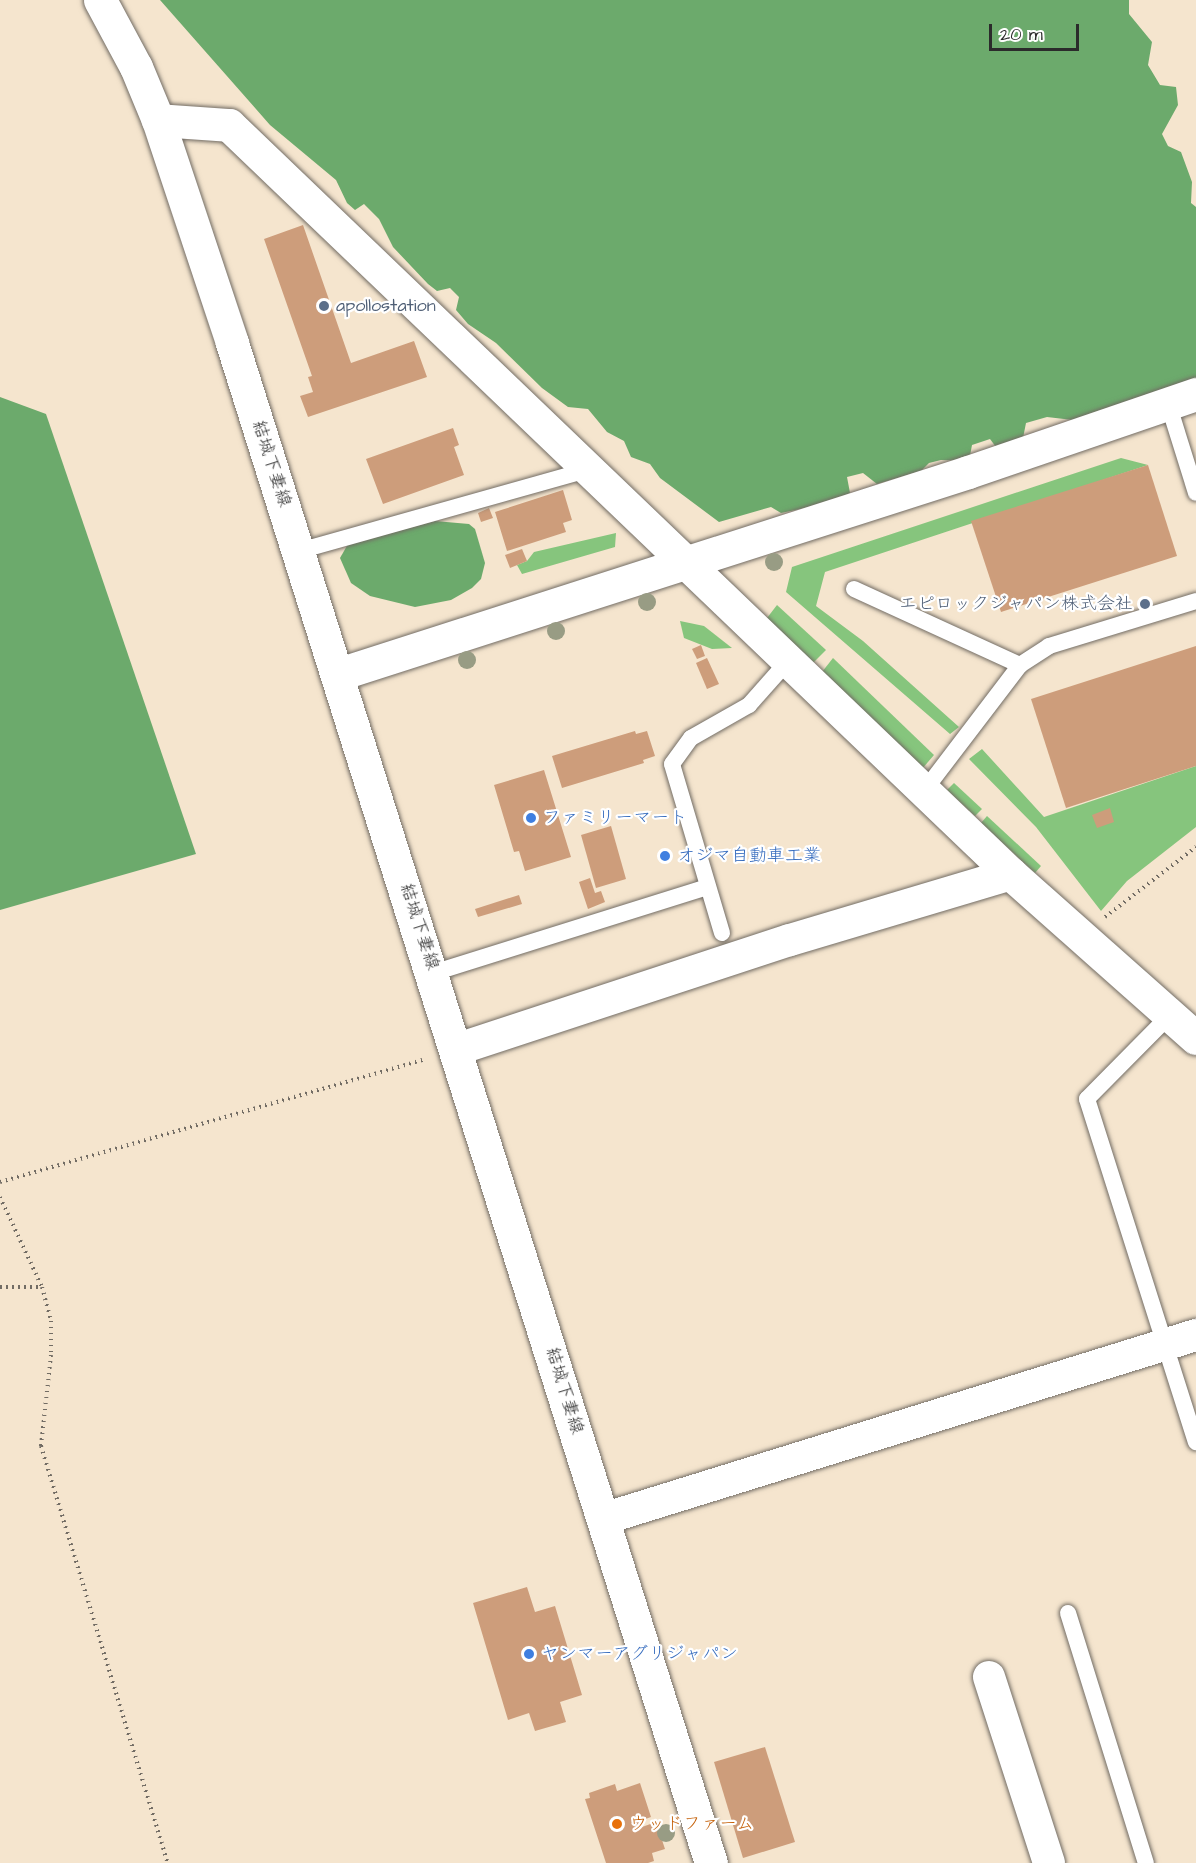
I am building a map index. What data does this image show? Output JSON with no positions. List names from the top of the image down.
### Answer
{
  "streets": {
    "street": ["結城下妻線"]
  },
  "places": [
    "apollostation",
    "エピロックジャパン株式会社",
    "ファミリーマート",
    "オジマ自動車工業",
    "ヤンマーアグリジャパン",
    "ウッドファーム"
  ],
  "scale_bar": "20 m"
}
